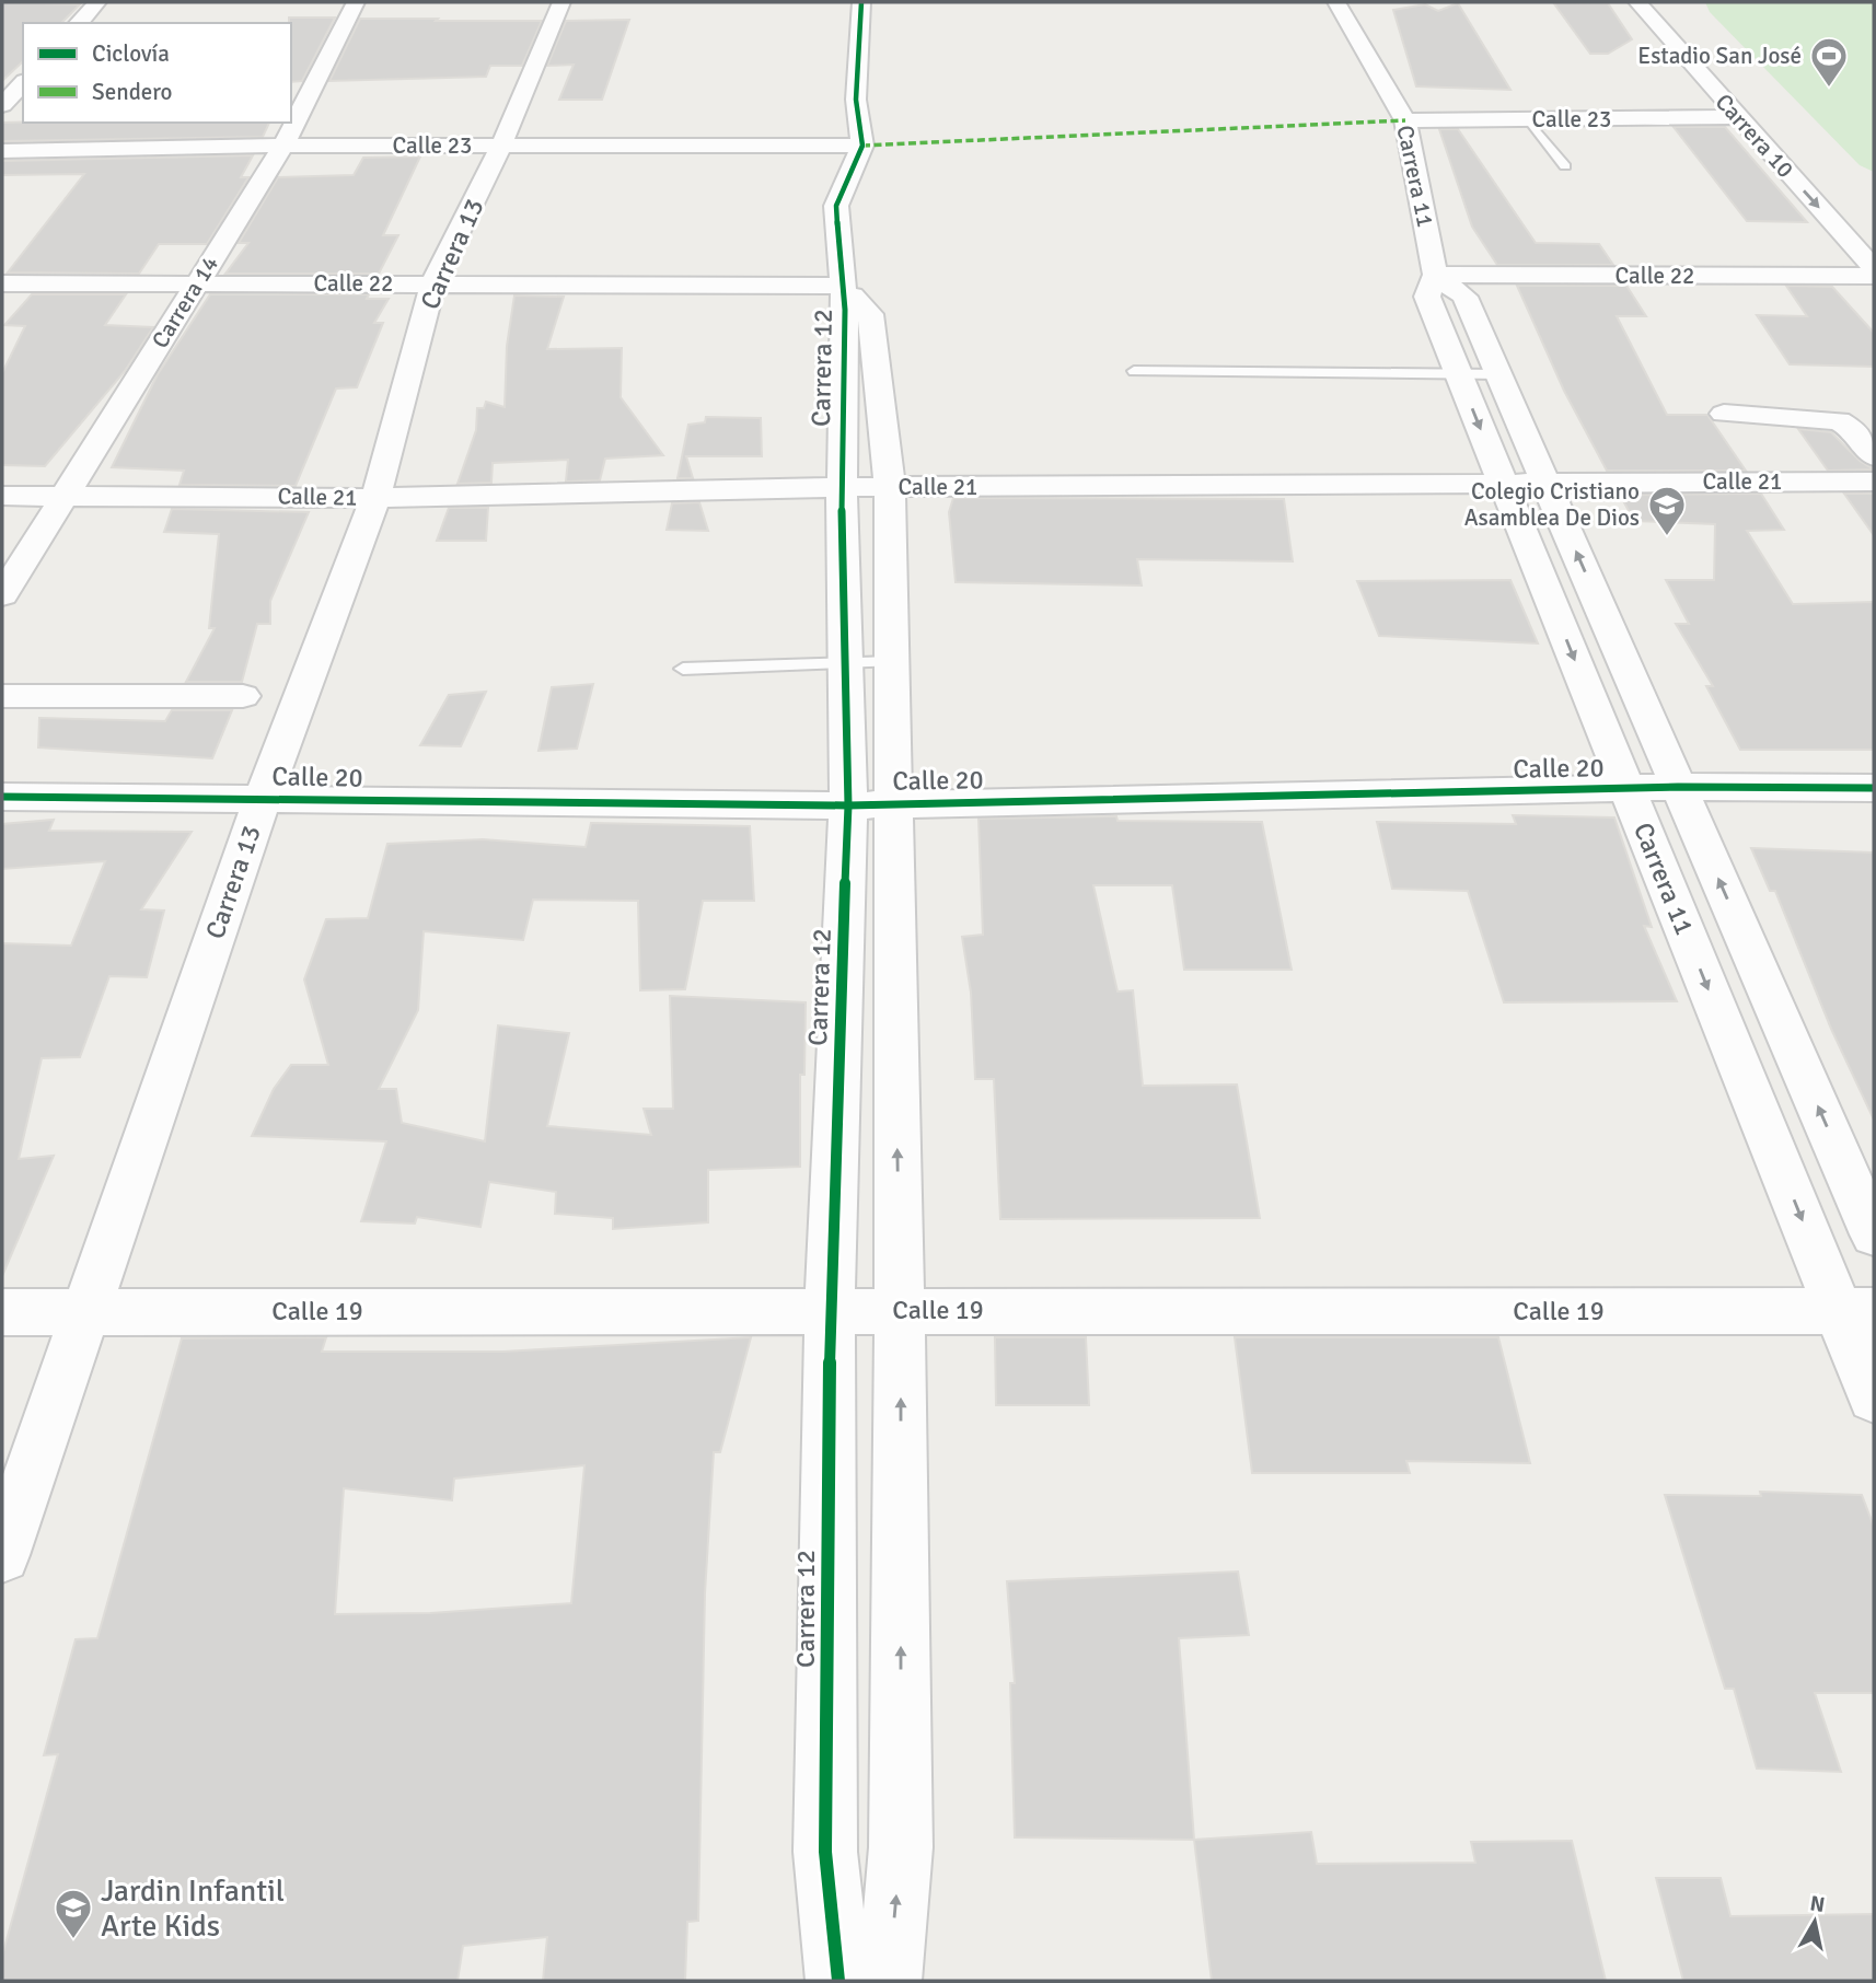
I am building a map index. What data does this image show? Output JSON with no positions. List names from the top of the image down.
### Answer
{
  "streets": {
    "street": [
      "Calle 23",
      "Carrera 10",
      "Carrera 11",
      "Carrera 13",
      "Calle 22",
      "Carrera 14",
      "Carrera 12",
      "Calle 21",
      "Calle 20",
      "Calle 19"
    ]
  },
  "crossings": [
    ["Calle 23", "Carrera 10"],
    ["Calle 23", "Carrera 11"],
    ["Calle 23", "Carrera 13"],
    ["Calle 23", "Carrera 14"],
    ["Calle 23", "Carrera 12"],
    ["Carrera 11", "Calle 22"],
    ["Carrera 11", "Calle 21"],
    ["Carrera 11", "Calle 20"],
    ["Carrera 11", "Calle 19"],
    ["Carrera 13", "Calle 22"],
    ["Carrera 13", "Calle 21"],
    ["Carrera 13", "Calle 20"],
    ["Carrera 13", "Calle 19"],
    ["Calle 22", "Carrera 14"],
    ["Calle 22", "Carrera 12"],
    ["Carrera 14", "Calle 21"],
    ["Carrera 12", "Calle 21"],
    ["Carrera 12", "Calle 20"],
    ["Carrera 12", "Calle 19"]
  ],
  "one_way": ["Carrera 10"],
  "places": {
    "sports": ["Estadio San José"],
    "school or university": ["Colegio Cristiano Asamblea De Dios", "Jardin Infantil Arte Kids"]
  },
  "legend": ["Ciclovía", "Sendero"],
  "north": "top"
}
